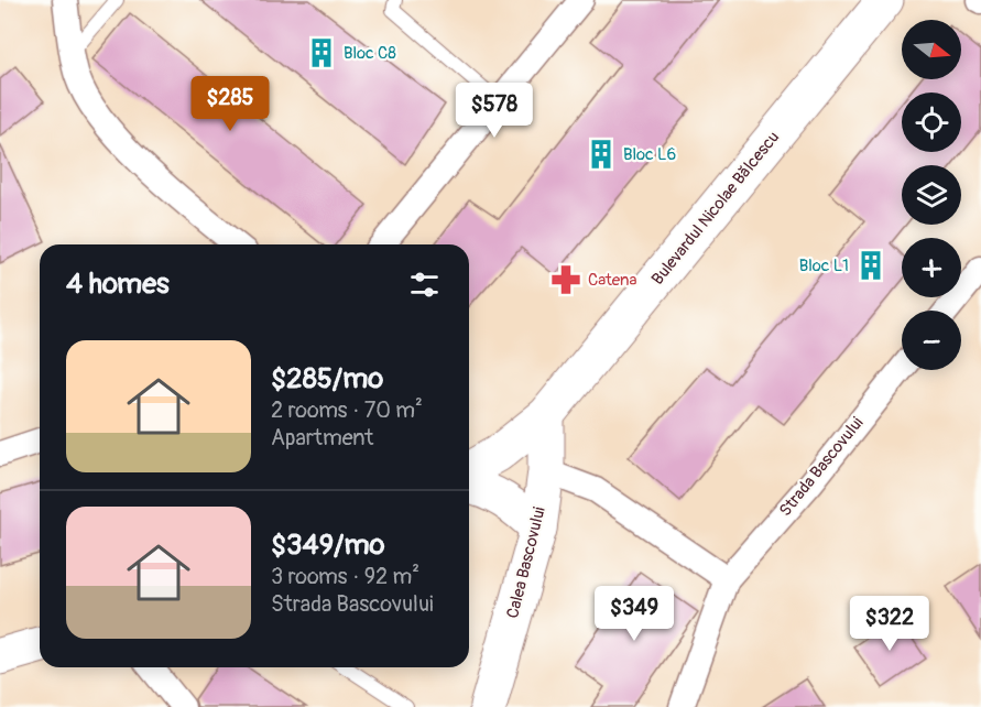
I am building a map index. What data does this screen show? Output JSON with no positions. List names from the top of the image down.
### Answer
{
  "streets": {
    "main road": ["Bulevardul Nicolae Bălcescu", "Calea Bascovului"],
    "street": ["Strada Bascovului"]
  },
  "crossings": [
    ["Bulevardul Nicolae Bălcescu", "Calea Bascovului"]
  ],
  "places": {
    "building": ["Bloc C8", "Bloc L6", "Bloc L1"],
    "pharmacy": ["Catena"]
  },
  "north": "right",
  "page": {
    "map_buttons": ["+", "−"],
    "price": [
      "$285",
      "$578",
      "$349",
      "$322"
    ],
    "heading": "4 homes",
    "list": [
      {
        "name": "$285/mo",
        "note": "2 rooms · 70 m² · Apartment"
      },
      {
        "name": "$349/mo",
        "note": "3 rooms · 92 m² · Strada Bascovului"
      }
    ]
  }
}
